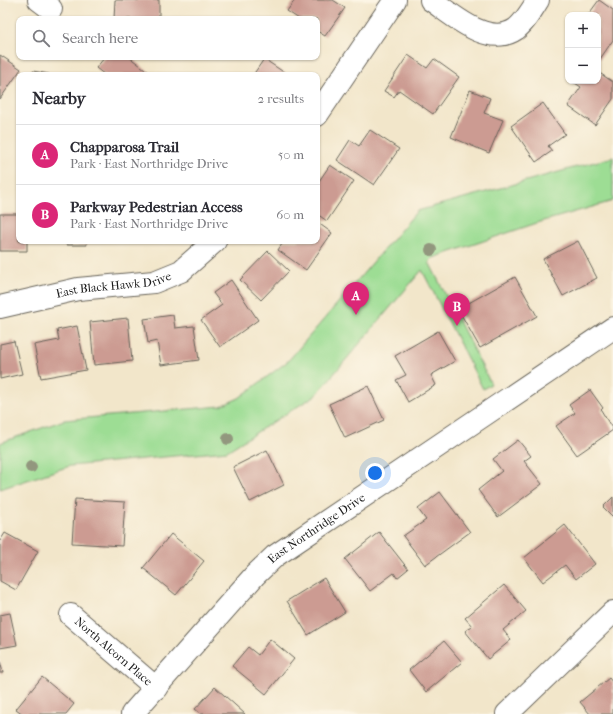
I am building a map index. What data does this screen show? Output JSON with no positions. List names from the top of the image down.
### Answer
{
  "streets": {
    "street": ["East Black Hawk Drive", "East Northridge Drive", "North Alcorn Place"]
  },
  "crossings": [
    ["East Northridge Drive", "North Alcorn Place"]
  ],
  "page": {
    "map_buttons": ["+", "−"],
    "search": "Search here",
    "heading": ["Nearby", "2 results"],
    "list": [
      {
        "mark": "A",
        "name": "Chapparosa Trail",
        "note": "Park · East Northridge Drive",
        "value": "50 m"
      },
      {
        "mark": "B",
        "name": "Parkway Pedestrian Access",
        "note": "Park · East Northridge Drive",
        "value": "60 m"
      }
    ],
    "pins": ["A", "B"]
  }
}
